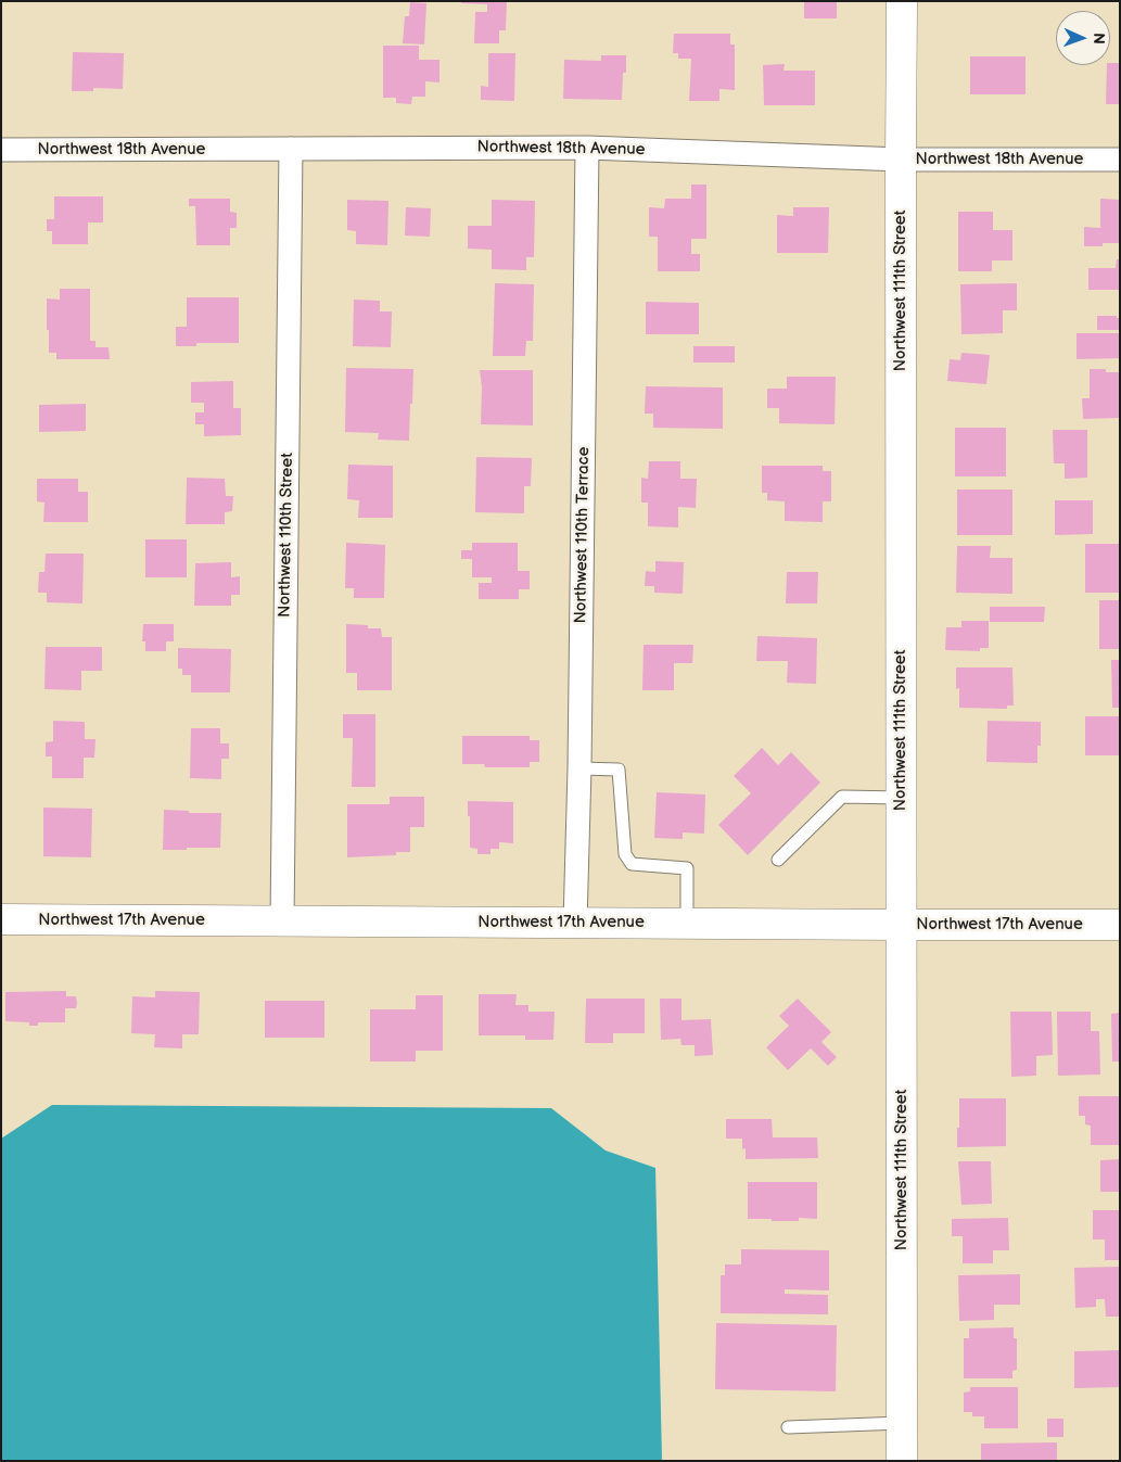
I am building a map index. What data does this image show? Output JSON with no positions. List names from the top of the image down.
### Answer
{
  "streets": {
    "street": [
      "Northwest 18th Avenue",
      "Northwest 111th Street",
      "Northwest 110th Street",
      "Northwest 110th Terrace",
      "Northwest 17th Avenue"
    ]
  },
  "crossings": [
    ["Northwest 18th Avenue", "Northwest 111th Street"],
    ["Northwest 18th Avenue", "Northwest 110th Street"],
    ["Northwest 18th Avenue", "Northwest 110th Terrace"],
    ["Northwest 111th Street", "Northwest 17th Avenue"],
    ["Northwest 110th Street", "Northwest 17th Avenue"],
    ["Northwest 110th Terrace", "Northwest 17th Avenue"]
  ],
  "north": "right"
}
